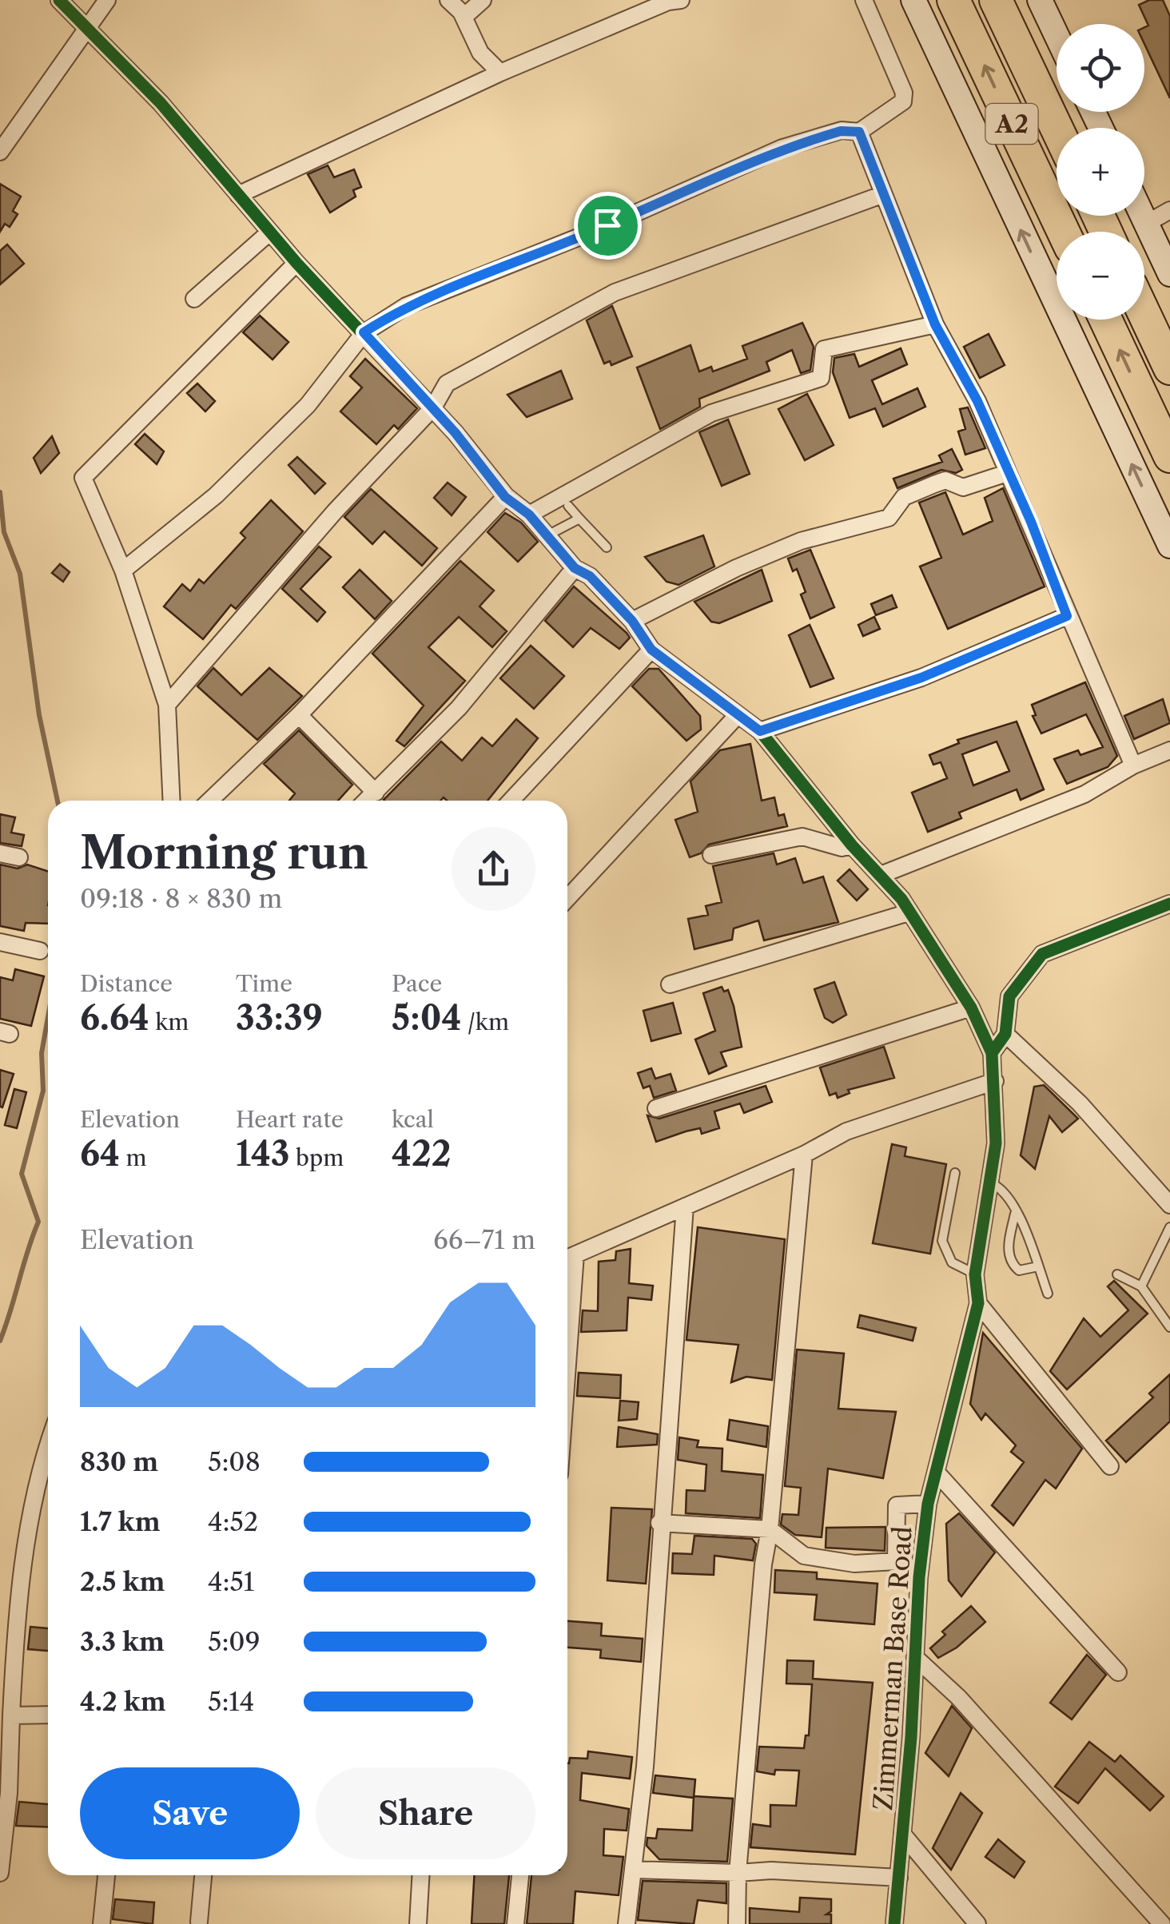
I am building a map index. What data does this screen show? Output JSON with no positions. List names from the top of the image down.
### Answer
{
  "streets": {
    "highway": ["A2"],
    "street": ["Zimmerman Base Road"]
  },
  "page": {
    "map_buttons": ["+", "−"],
    "heading": ["Morning run", "09:18 · 8 × 830 m"],
    "stats": [
      ["Distance", "6.64 km"],
      ["Time", "33:39"],
      ["Pace", "5:04 /km"],
      ["Elevation", "64 m"],
      ["Heart rate", "143 bpm"],
      ["kcal", "422"]
    ],
    "chart": ["Elevation", "66–71 m"],
    "list": [
      {
        "name": "830 m",
        "note": "5:08"
      },
      {
        "name": "1.7 km",
        "note": "4:52"
      },
      {
        "name": "2.5 km",
        "note": "4:51"
      },
      {
        "name": "3.3 km",
        "note": "5:09"
      },
      {
        "name": "4.2 km",
        "note": "5:14"
      }
    ],
    "buttons": ["Save", "Share"]
  }
}
